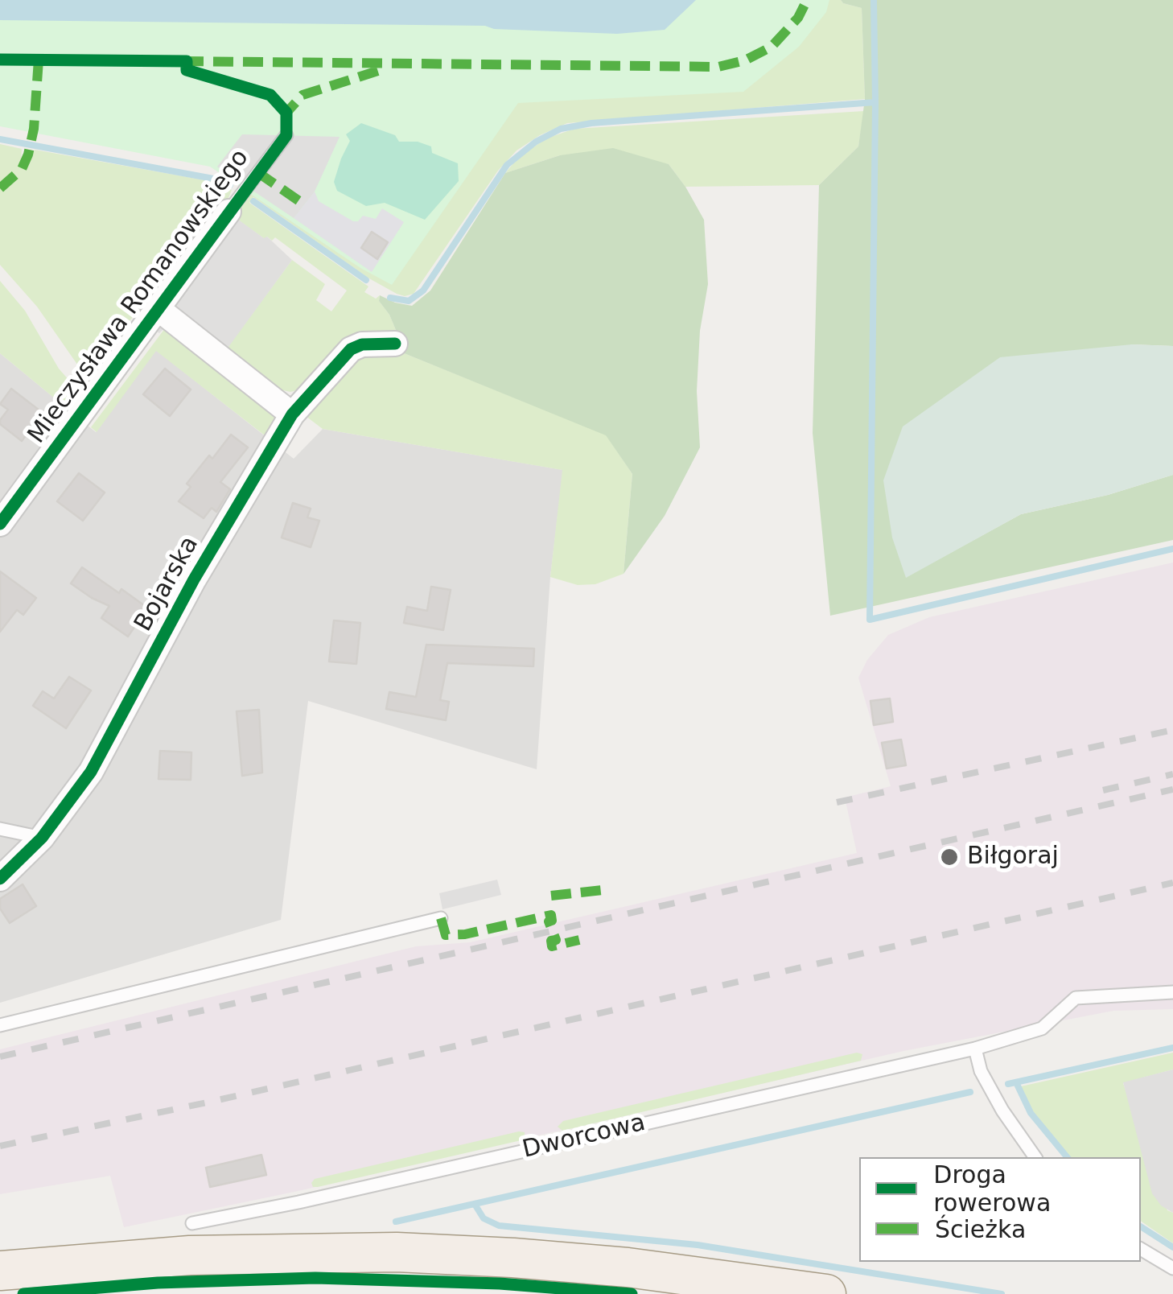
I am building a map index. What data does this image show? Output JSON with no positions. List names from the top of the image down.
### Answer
{
  "streets": {
    "street": ["Mieczysława Romanowskiego", "Bojarska"],
    "lane": ["Dworcowa"]
  },
  "places": ["Biłgoraj"],
  "legend": ["Droga rowerowa", "Ścieżka"]
}
